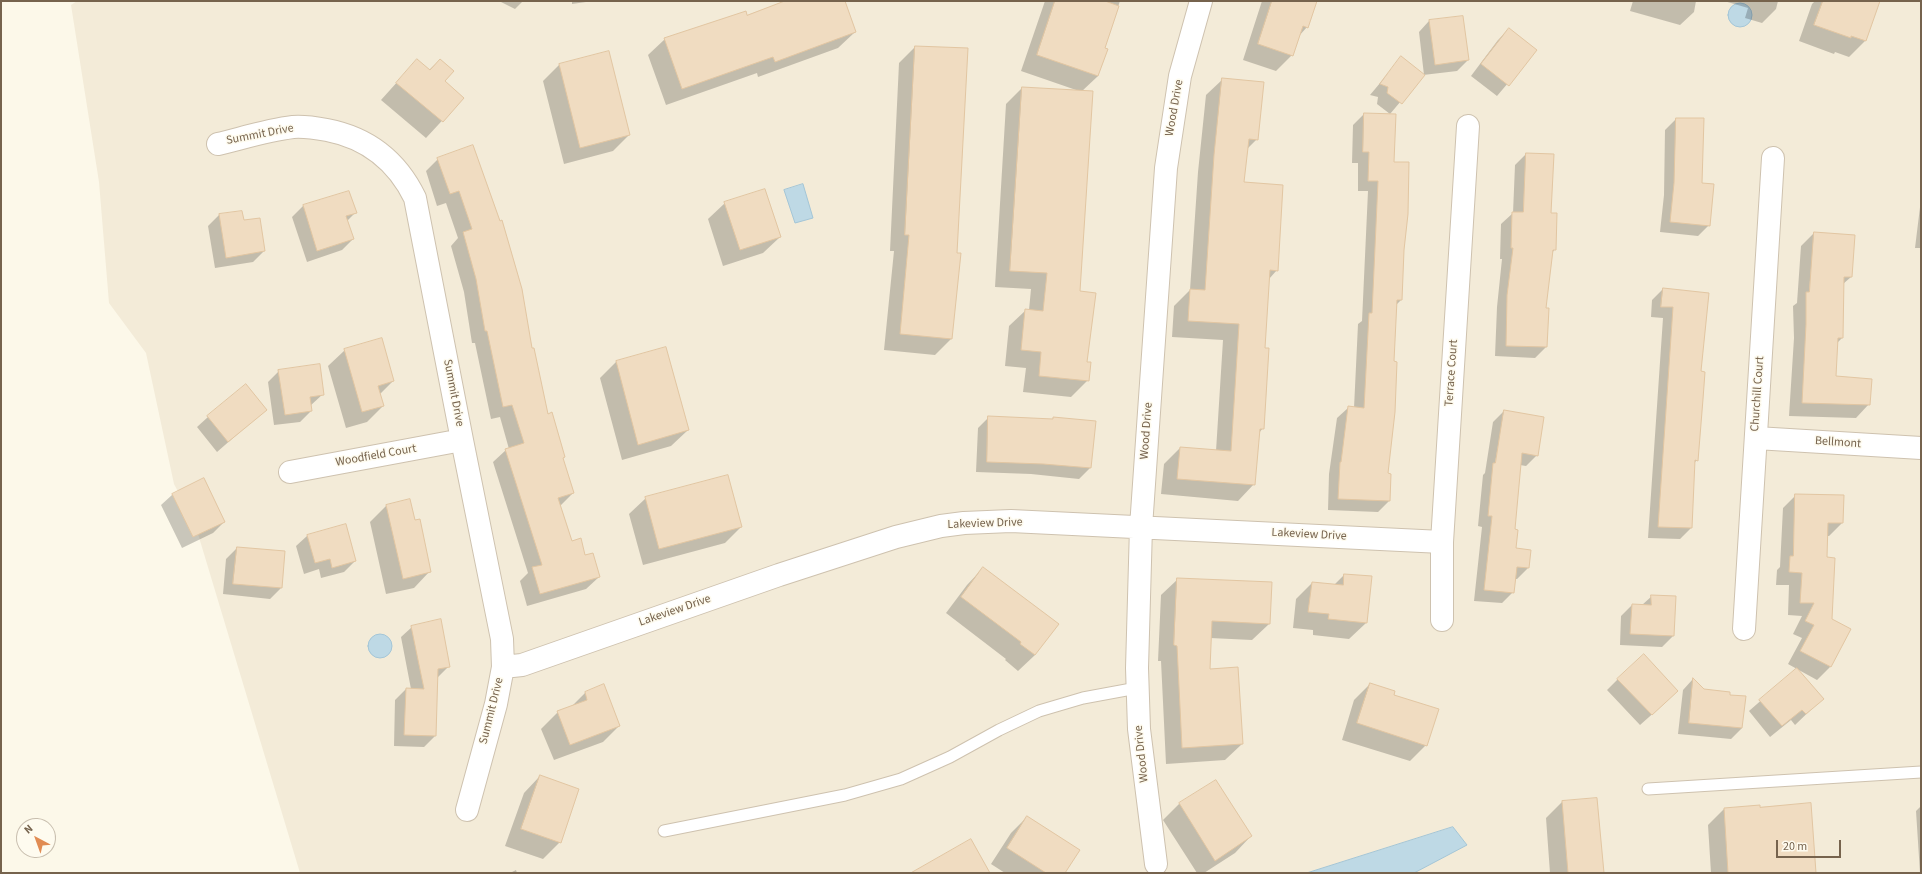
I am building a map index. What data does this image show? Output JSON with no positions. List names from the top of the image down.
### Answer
{
  "streets": {
    "street": [
      "Wood Drive",
      "Summit Drive",
      "Terrace Court",
      "Churchill Court",
      "Bellmont",
      "Woodfield Court",
      "Lakeview Drive"
    ]
  },
  "crossings": [
    ["Wood Drive", "Lakeview Drive"],
    ["Summit Drive", "Woodfield Court"],
    ["Summit Drive", "Lakeview Drive"],
    ["Terrace Court", "Lakeview Drive"],
    ["Churchill Court", "Bellmont"]
  ],
  "scale_bar": "20 m",
  "north": "top left"
}
